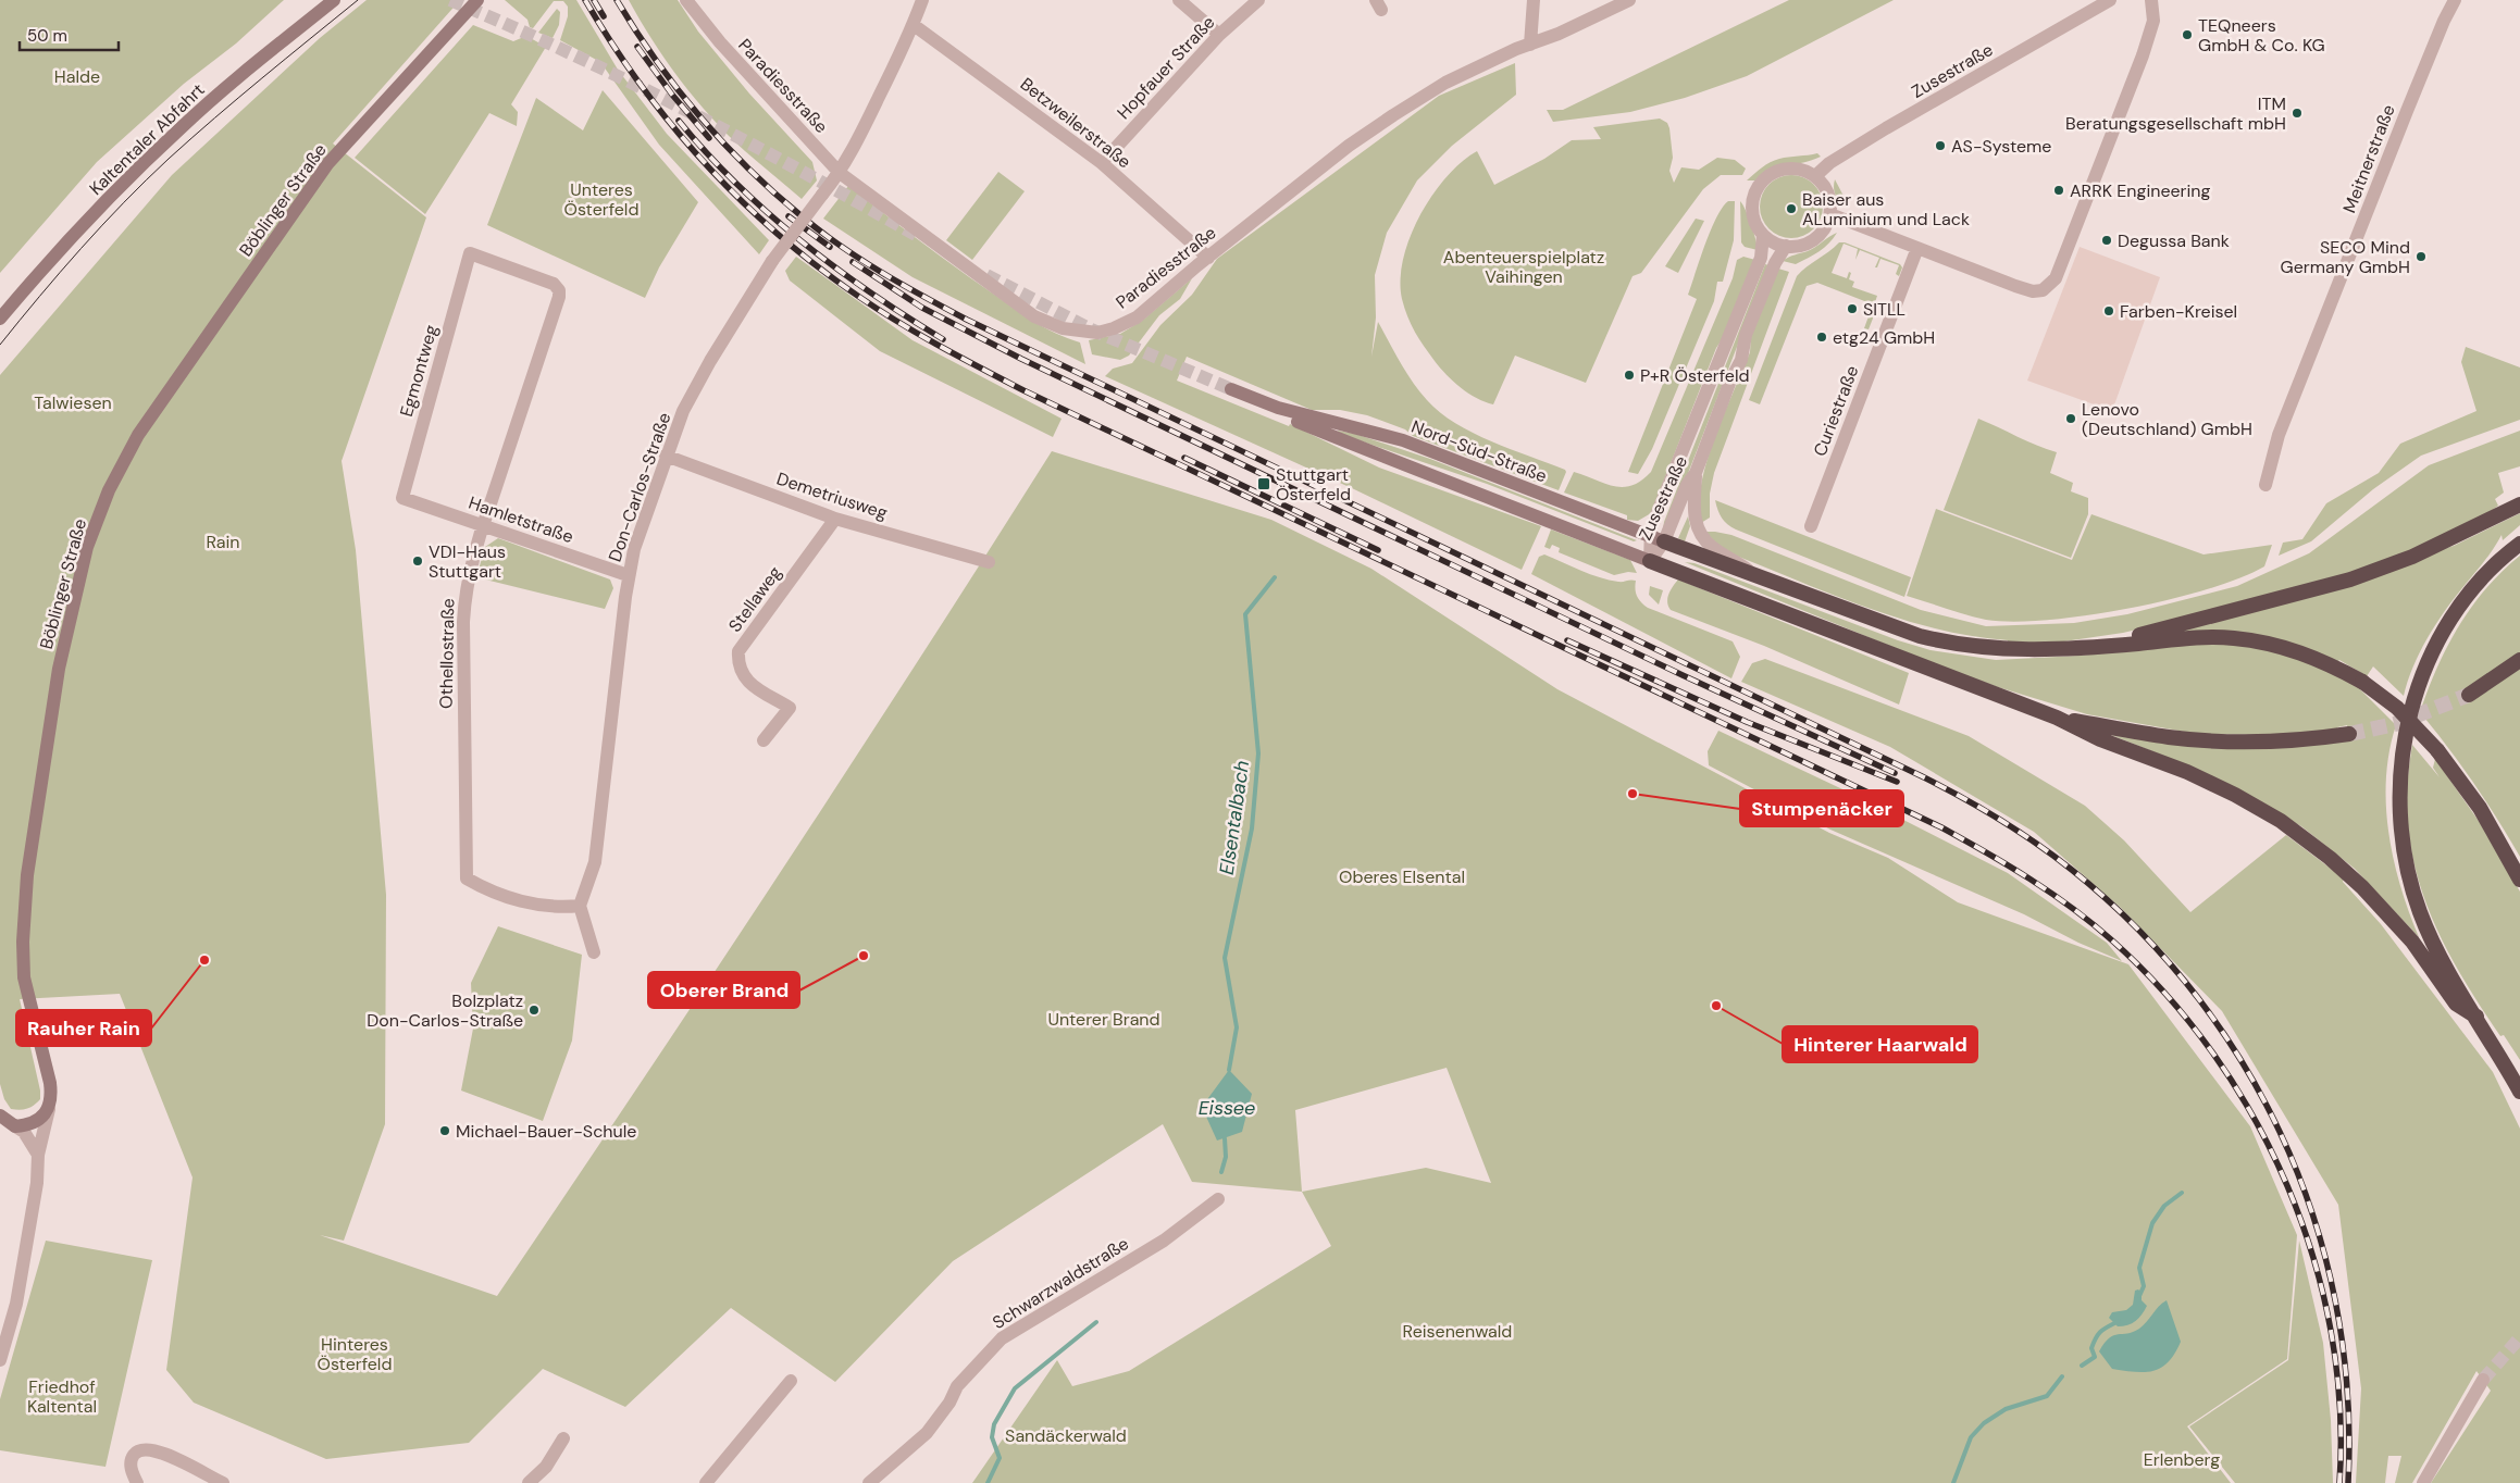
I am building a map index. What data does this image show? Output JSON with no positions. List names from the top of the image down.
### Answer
{
  "streets": {
    "main road": ["Kaltentaler Abfahrt", "Böblinger Straße", "Nord-Süd-Straße"],
    "street": [
      "Hopfauer Straße",
      "Zusestraße",
      "Paradiesstraße",
      "Betzweilerstraße",
      "Meitnerstraße",
      "Egmontweg",
      "Curiestraße",
      "Don-Carlos-Straße",
      "Demetriusweg",
      "Hamletstraße",
      "Stellaweg",
      "Othellostraße",
      "Schwarzwaldstraße"
    ]
  },
  "crossings": [
    ["Hopfauer Straße", "Betzweilerstraße"],
    ["Zusestraße", "Nord-Süd-Straße"],
    ["Paradiesstraße", "Betzweilerstraße"],
    ["Paradiesstraße", "Don-Carlos-Straße"],
    ["Betzweilerstraße", "Don-Carlos-Straße"],
    ["Egmontweg", "Hamletstraße"],
    ["Egmontweg", "Othellostraße"],
    ["Don-Carlos-Straße", "Demetriusweg"],
    ["Don-Carlos-Straße", "Hamletstraße"],
    ["Don-Carlos-Straße", "Othellostraße"],
    ["Demetriusweg", "Stellaweg"],
    ["Hamletstraße", "Othellostraße"]
  ],
  "water": ["Elsentalbach", "Eissee"],
  "parks": [
    "Halde",
    "Unteres Österfeld",
    "Abenteuerspielplatz Vaihingen",
    "Talwiesen",
    "Rain",
    "Oberes Elsental",
    "Unterer Brand",
    "Reisenenwald",
    "Hinteres Österfeld",
    "Friedhof Kaltental",
    "Sandäckerwald",
    "Erlenberg"
  ],
  "places": {
    "other": [
      "TEQneers GmbH & Co. KG",
      "ITM Beratungsgesellschaft mbH",
      "AS-Systeme",
      "ARRK Engineering",
      "Baiser aus ALuminium und Lack",
      "Degussa Bank",
      "SECO Mind Germany GmbH",
      "SITLL",
      "Farben-Kreisel",
      "etg24 GmbH",
      "P+R Österfeld",
      "Lenovo (Deutschland) GmbH",
      "VDI-Haus Stuttgart",
      "Stumpenäcker",
      "Oberer Brand",
      "Rauher Rain",
      "Hinterer Haarwald",
      "Bolzplatz Don-Carlos-Straße",
      "Michael-Bauer-Schule"
    ],
    "transit": ["Stuttgart Österfeld"]
  },
  "scale_bar": "50 m"
}
